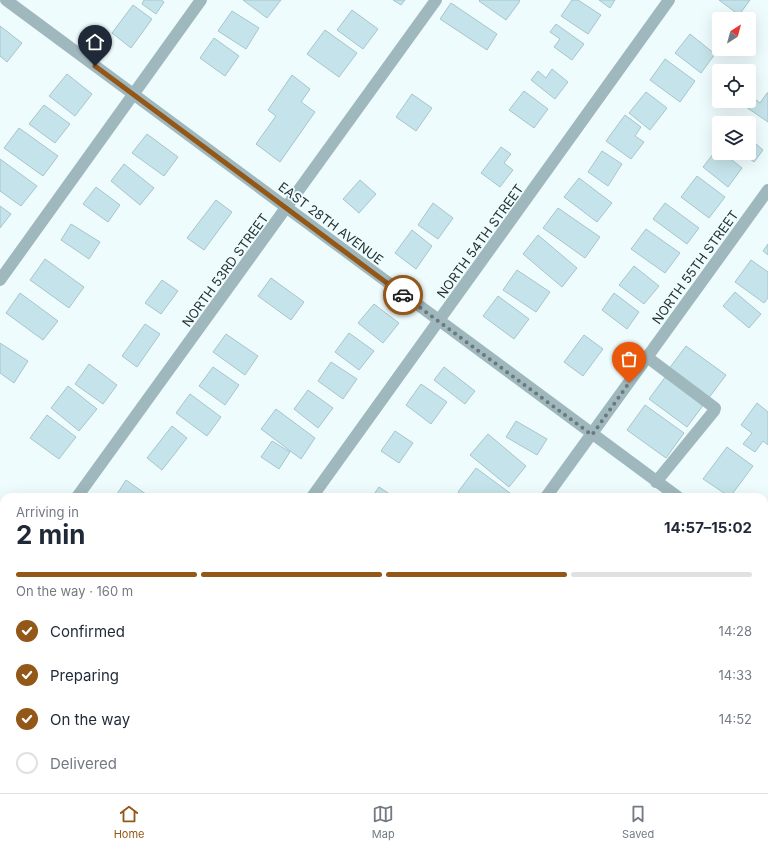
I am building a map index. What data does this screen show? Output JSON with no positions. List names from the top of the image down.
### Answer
{
  "streets": {
    "street": [
      "EAST 28TH AVENUE",
      "NORTH 54TH STREET",
      "NORTH 55TH STREET",
      "NORTH 53RD STREET"
    ]
  },
  "crossings": [
    ["EAST 28TH AVENUE", "NORTH 54TH STREET"],
    ["EAST 28TH AVENUE", "NORTH 55TH STREET"],
    ["EAST 28TH AVENUE", "NORTH 53RD STREET"]
  ],
  "north": "top right",
  "page": {
    "heading": ["2 min", "Arriving in", "14:57–15:02"],
    "bar": "On the way · 160 m",
    "list": [
      ["Confirmed", "14:28"],
      ["Preparing", "14:33"],
      ["On the way", "14:52"],
      "Delivered"
    ],
    "tabs": ["Home", "Map", "Saved"]
  }
}
